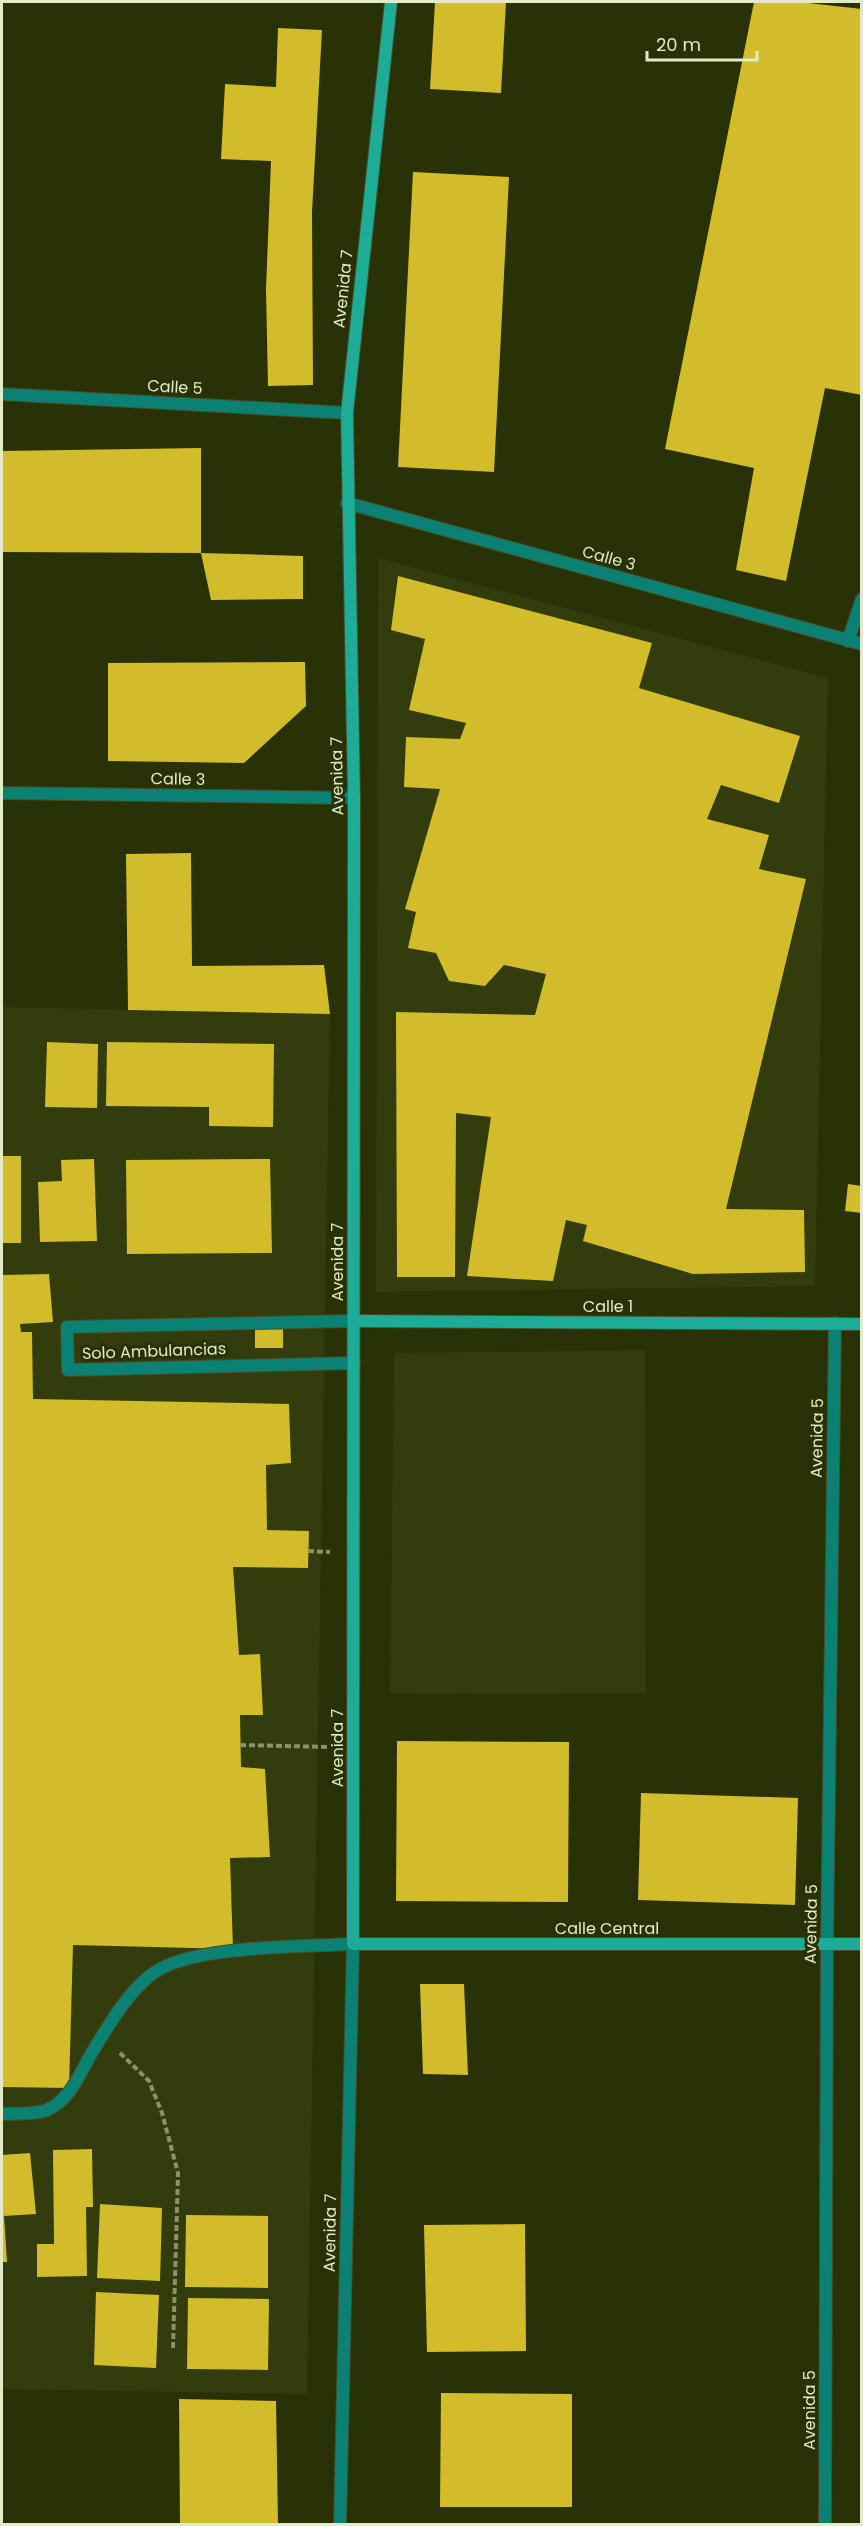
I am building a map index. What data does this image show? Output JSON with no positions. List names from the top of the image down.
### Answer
{
  "streets": {
    "main road": ["Avenida 7", "Calle 1", "Calle Central"],
    "street": [
      "Calle 5",
      "Calle 3",
      "Solo Ambulancias",
      "Avenida 5"
    ]
  },
  "crossings": [
    ["Avenida 7", "Calle 5"],
    ["Avenida 7", "Calle 3"],
    ["Avenida 7", "Calle 1"],
    ["Avenida 7", "Solo Ambulancias"],
    ["Avenida 7", "Calle Central"],
    ["Calle 1", "Solo Ambulancias"],
    ["Calle 1", "Avenida 5"],
    ["Avenida 5", "Calle Central"]
  ],
  "scale_bar": "20 m"
}
